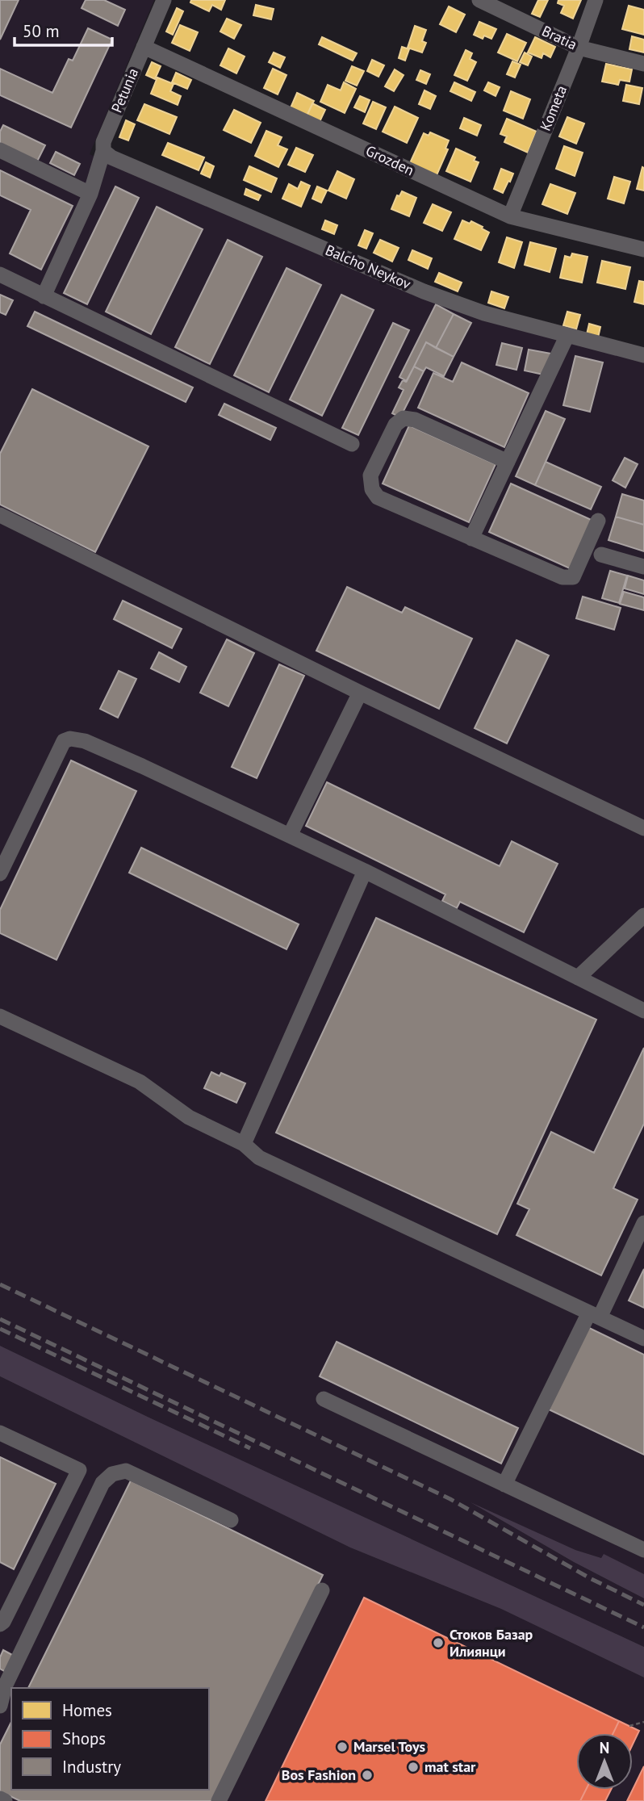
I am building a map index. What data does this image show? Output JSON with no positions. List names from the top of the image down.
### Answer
{
  "streets": {
    "street": [
      "Bratia",
      "Petunia",
      "Kometa",
      "Grozden",
      "Balcho Neykov"
    ]
  },
  "crossings": [
    ["Bratia", "Kometa"],
    ["Petunia", "Grozden"],
    ["Petunia", "Balcho Neykov"],
    ["Kometa", "Grozden"]
  ],
  "places": [
    "Стоков Базар Илиянци",
    "Marsel Toys",
    "mat star",
    "Bos Fashion"
  ],
  "legend": ["Homes", "Shops", "Industry"],
  "scale_bar": "50 m",
  "north": "top"
}
